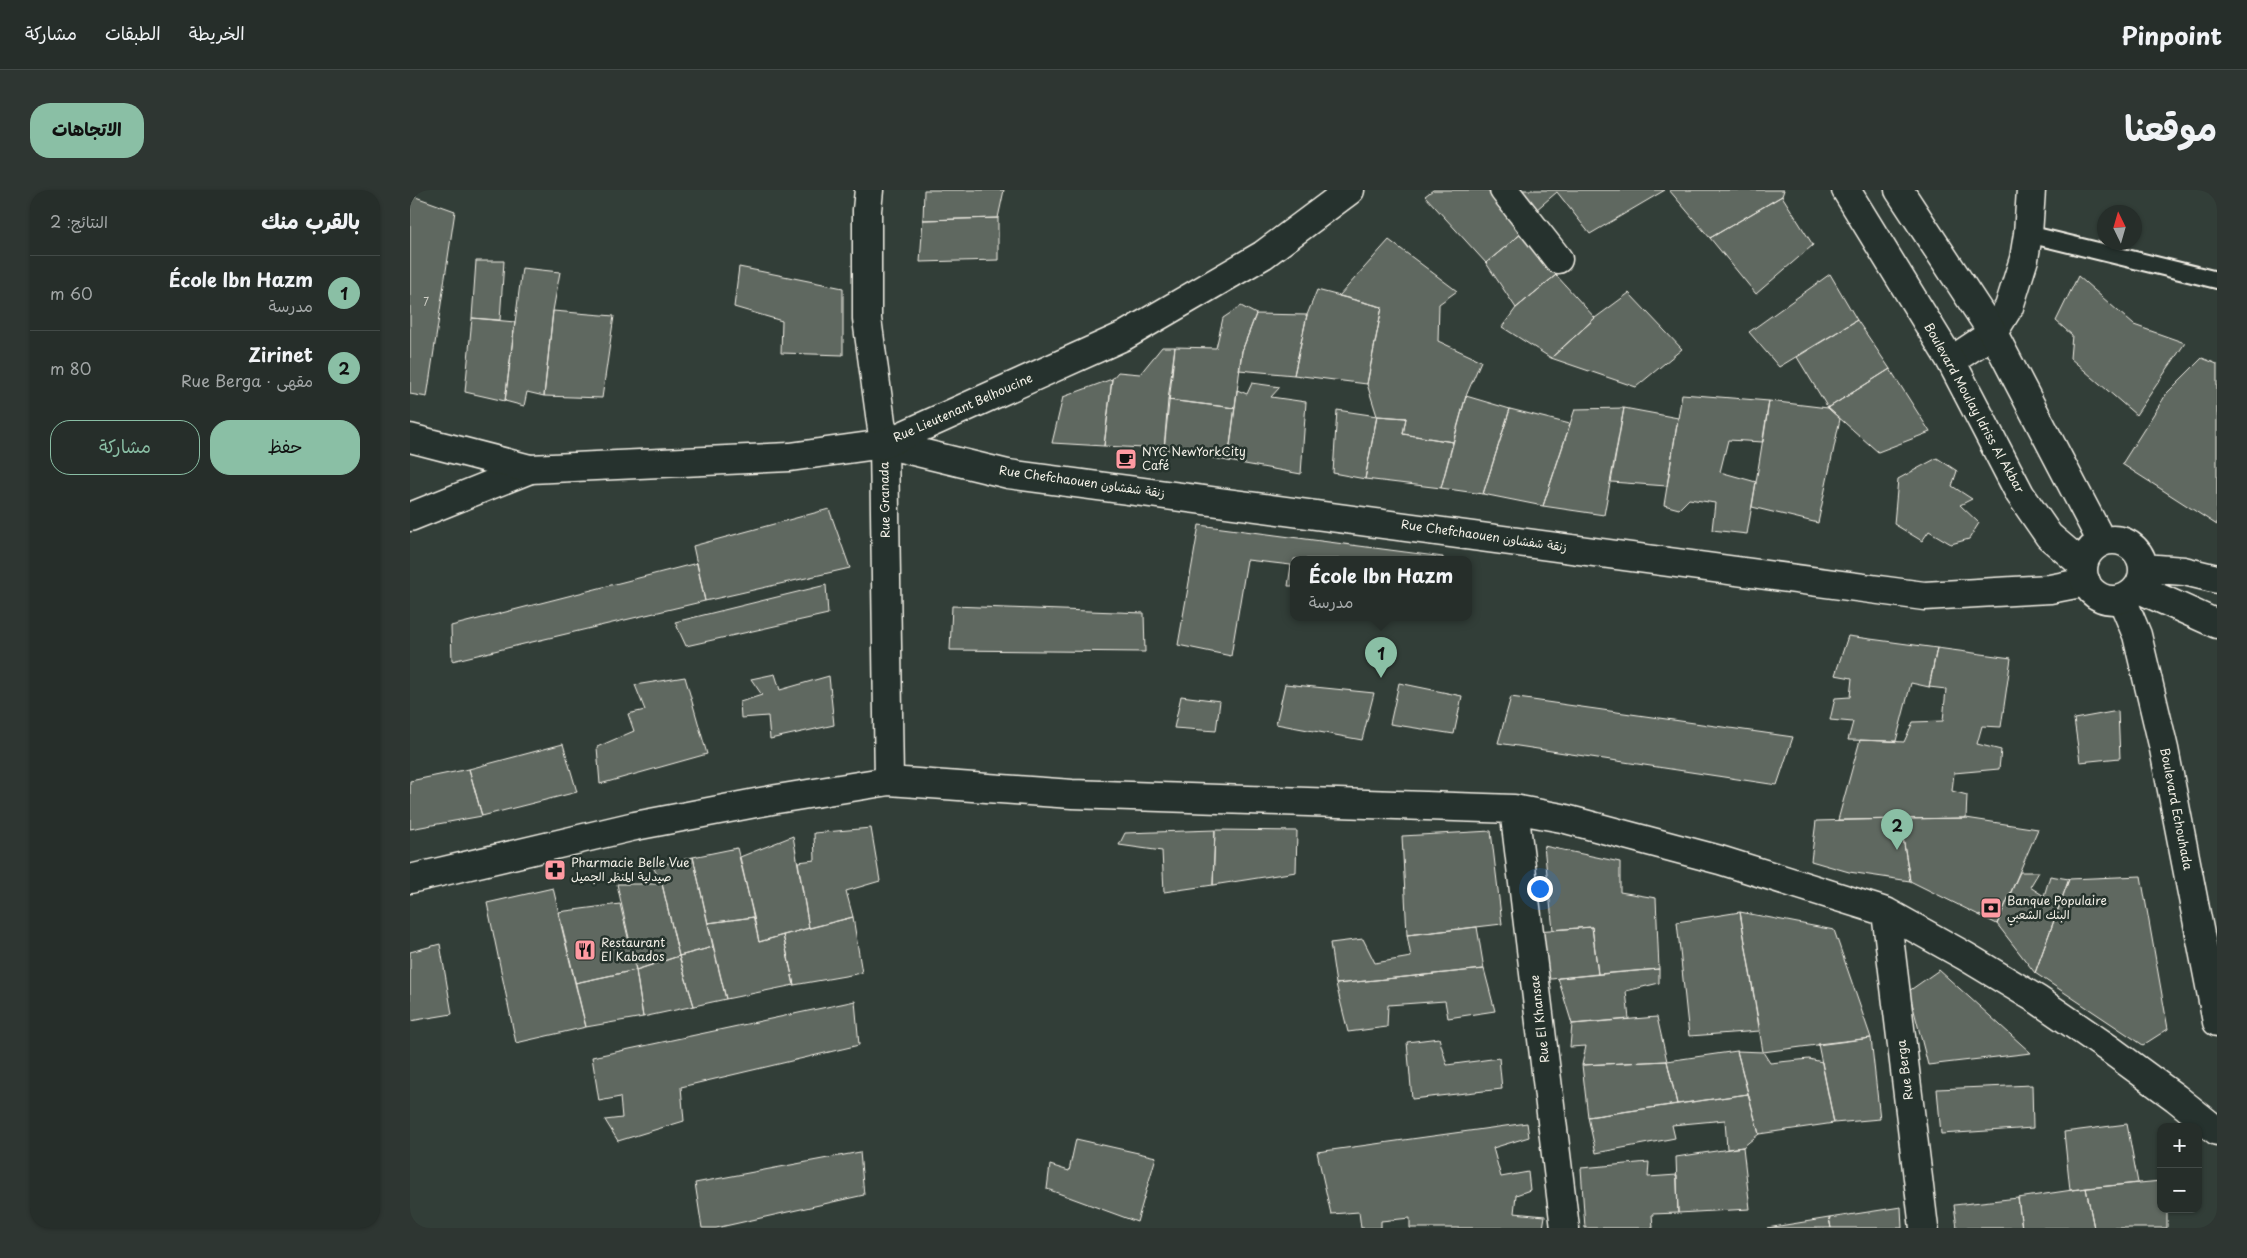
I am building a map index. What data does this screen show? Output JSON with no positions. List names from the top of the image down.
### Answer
{
  "streets": {
    "street": [
      "Rue Lieutenant Belhoucine",
      "Boulevard Moulay Idriss Al Akbar",
      "Rue Chefchaouen زنقة شفشاون",
      "Rue Granada",
      "Boulevard Echouhada",
      "Rue El Khansae",
      "Rue Berga"
    ]
  },
  "crossings": [
    ["Rue Lieutenant Belhoucine", "Rue Chefchaouen زنقة شفشاون"],
    ["Rue Lieutenant Belhoucine", "Rue Granada"],
    ["Boulevard Moulay Idriss Al Akbar", "Rue Chefchaouen زنقة شفشاون"],
    ["Boulevard Moulay Idriss Al Akbar", "Boulevard Echouhada"],
    ["Rue Chefchaouen زنقة شفشاون", "Rue Granada"],
    ["Rue Chefchaouen زنقة شفشاون", "Boulevard Echouhada"]
  ],
  "places": {
    "cafe": ["NYC NewYorkCity Café"],
    "pharmacy": ["Pharmacie Belle Vue صيدلية المنظر الجميل"],
    "bank": ["Banque Populaire البنك الشعبي"],
    "restaurant": ["Restaurant El Kabados"]
  },
  "house_numbers": ["7"],
  "north": "top",
  "page": {
    "header": "Pinpoint",
    "nav": ["الخريطة", "الطبقات", "مشاركة"],
    "title": "موقعنا",
    "buttons": [
      "الاتجاهات",
      ["حفظ", "مشاركة"]
    ],
    "heading": ["بالقرب منك", "النتائج: 2"],
    "list": [
      {
        "mark": "1",
        "name": "École Ibn Hazm",
        "note": "مدرسة",
        "value": "60 m"
      },
      {
        "mark": "2",
        "name": "Zirinet",
        "note": "مقهى · Rue Berga",
        "value": "80 m"
      }
    ],
    "popup": ["École Ibn Hazm", "مدرسة"],
    "pins": ["1", "2"],
    "map_buttons": ["+", "−"]
  }
}
